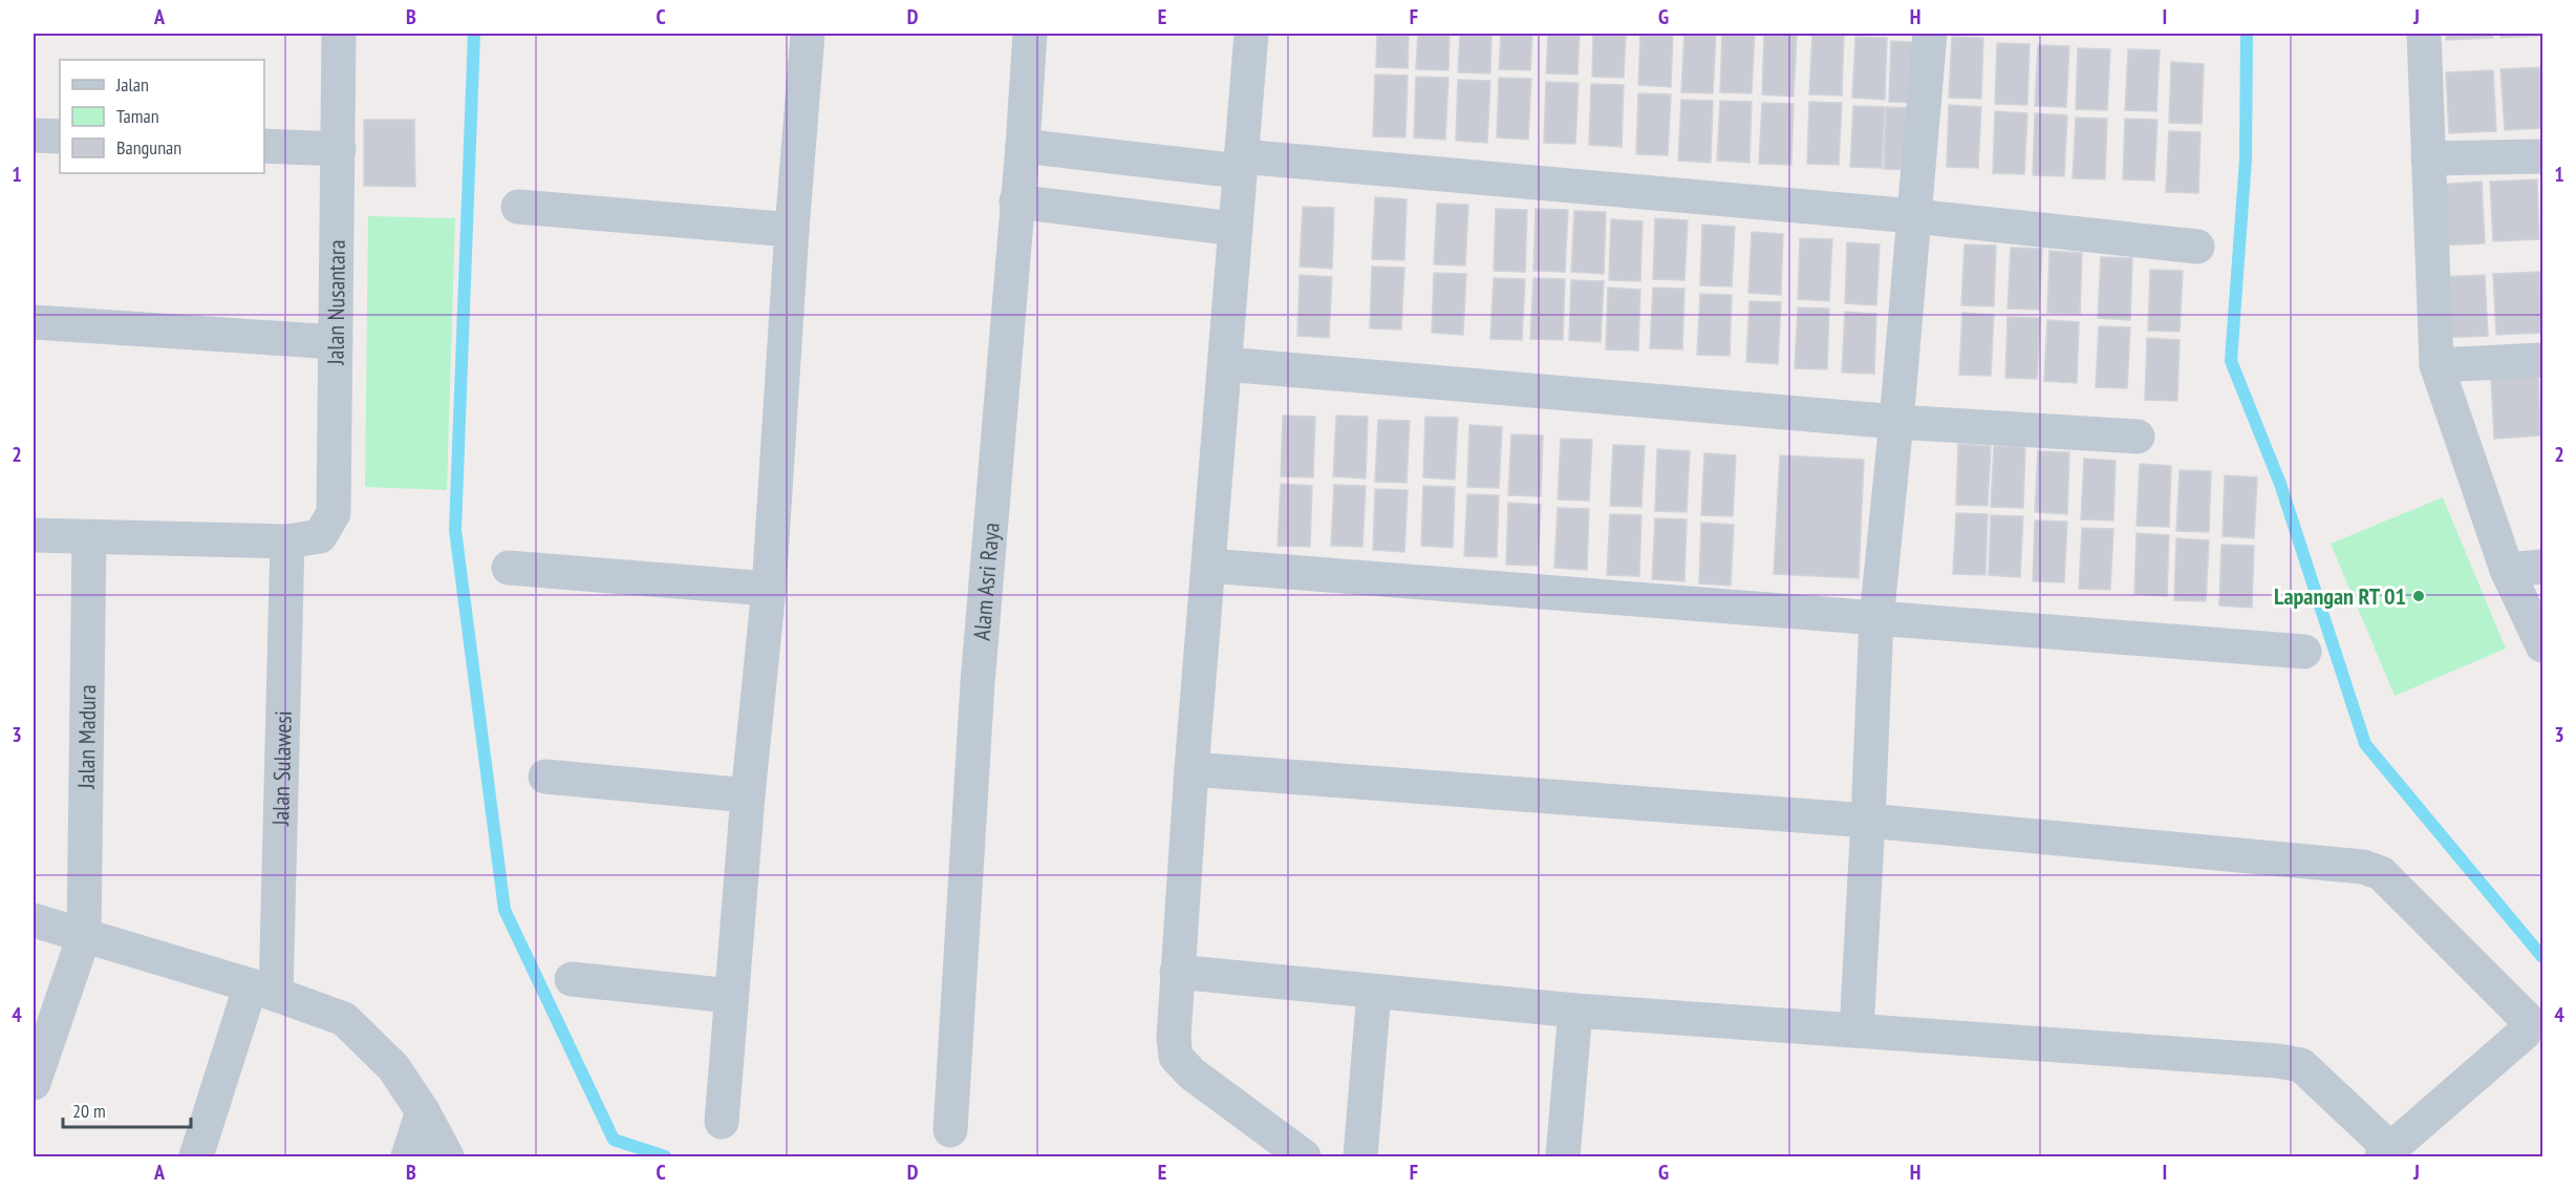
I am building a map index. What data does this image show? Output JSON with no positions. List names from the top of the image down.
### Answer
{
  "streets": {
    "street": [
      "Jalan Nusantara",
      "Alam Asri Raya",
      "Jalan Madura",
      "Jalan Sulawesi"
    ]
  },
  "crossings": [
    ["Jalan Nusantara", "Jalan Sulawesi"]
  ],
  "places": ["Lapangan RT 01"],
  "legend": ["Jalan", "Taman", "Bangunan"],
  "scale_bar": "20 m",
  "grid": {
    "columns": [
      "A",
      "B",
      "C",
      "D",
      "E",
      "F",
      "G",
      "H",
      "I",
      "J"
    ],
    "rows": [
      "1",
      "2",
      "3",
      "4"
    ]
  }
}
